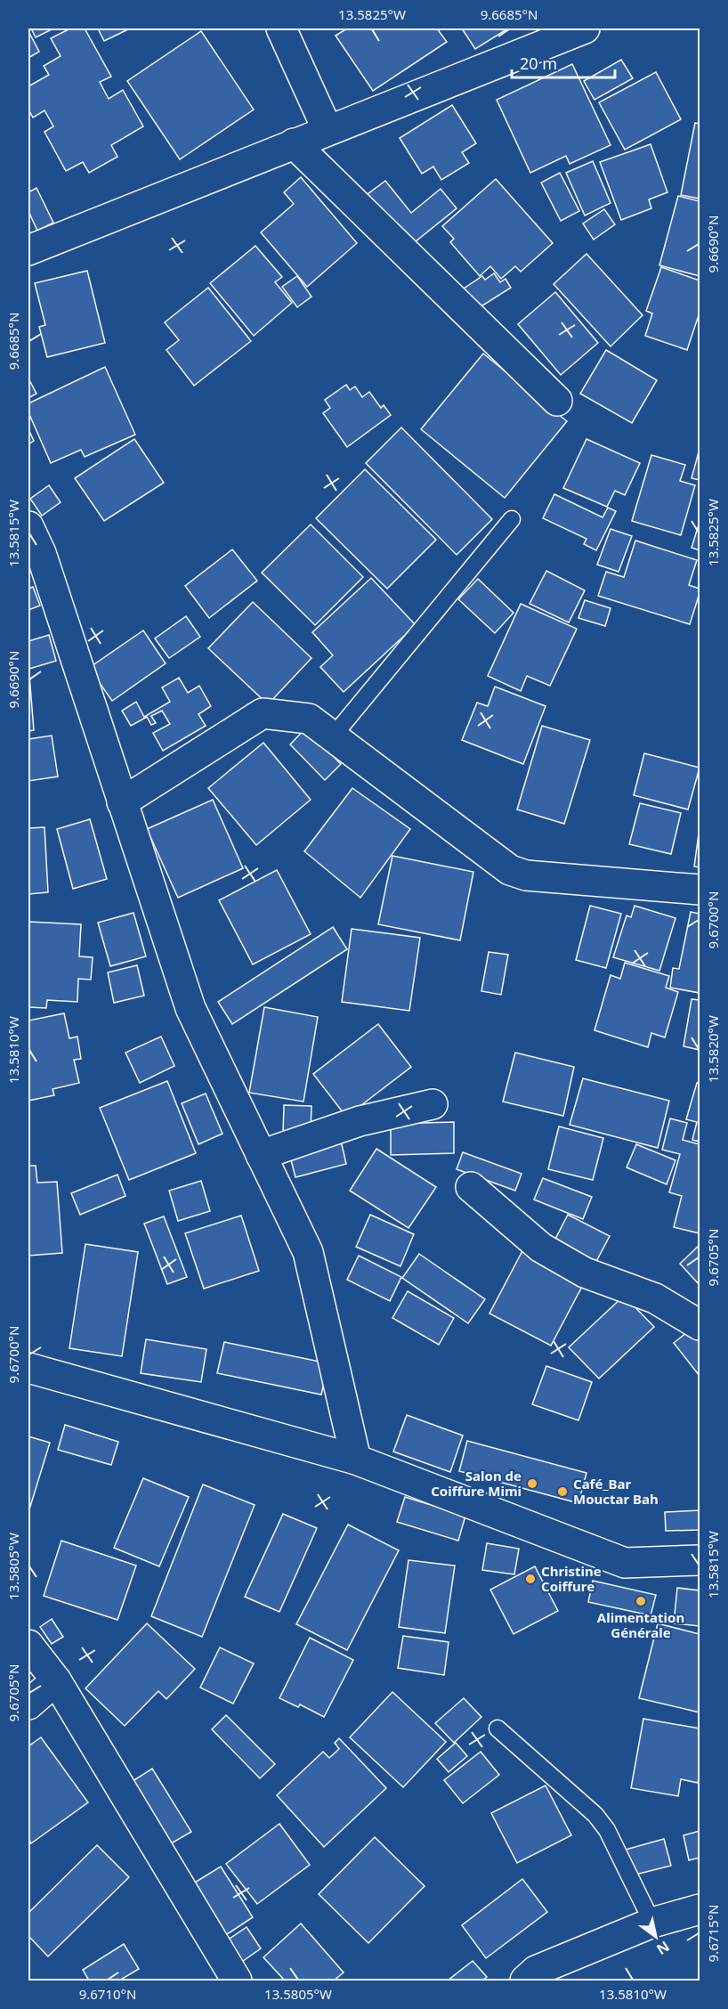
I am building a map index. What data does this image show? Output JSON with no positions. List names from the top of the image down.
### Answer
{
  "places": [
    "Salon de Coiffure Mimi",
    "Café_Bar Mouctar Bah",
    "Christine Coiffure",
    "Alimentation Générale"
  ],
  "scale_bar": "20 m",
  "north": "bottom right",
  "coordinates": [
    "13.5825°W",
    "9.6685°N",
    "9.6690°N",
    "13.5815°W",
    "9.6700°N",
    "13.5820°W",
    "13.5810°W",
    "9.6705°N",
    "13.5805°W",
    "9.6715°N",
    "9.6710°N"
  ]
}
